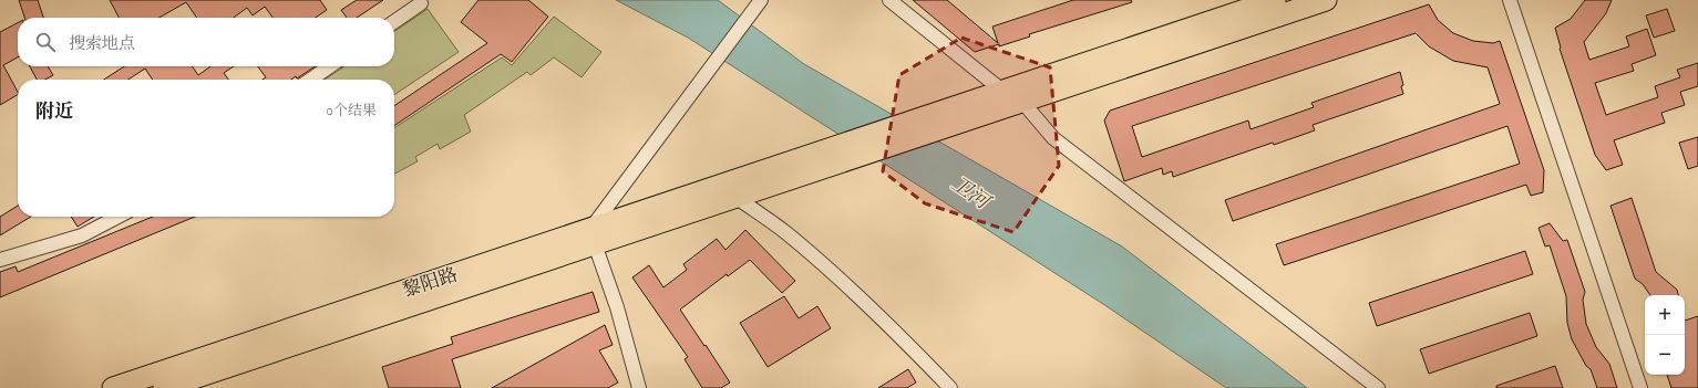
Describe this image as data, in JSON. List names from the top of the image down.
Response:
{
  "streets": {
    "main road": ["黎阳路"]
  },
  "water": ["卫河"],
  "page": {
    "search": "搜索地点",
    "heading": ["附近", "0个结果"],
    "map_buttons": ["+", "−"]
  }
}
